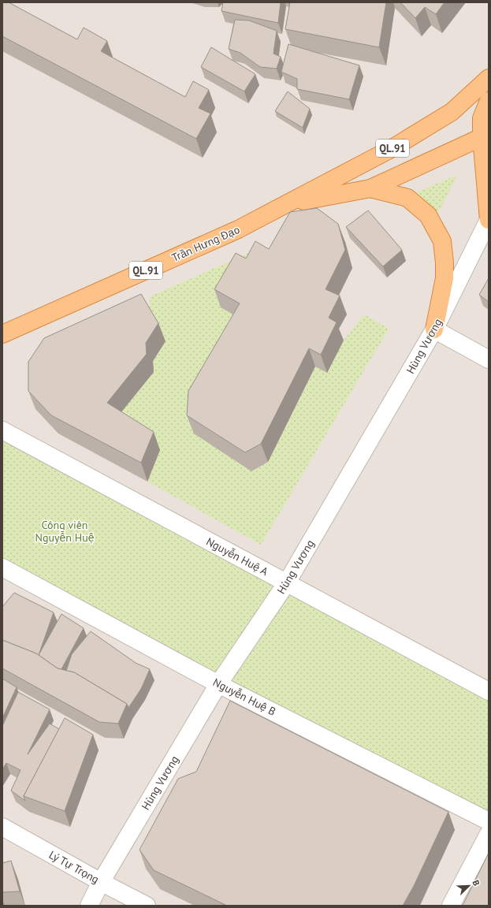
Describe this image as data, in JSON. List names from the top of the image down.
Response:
{
  "streets": {
    "highway": ["QL.91", "Trần Hưng Đạo"],
    "street": [
      "Hùng Vương",
      "Nguyễn Huệ A",
      "Nguyễn Huệ B",
      "Lý Tự Trọng"
    ]
  },
  "crossings": [
    ["QL.91", "Trần Hưng Đạo"],
    ["Hùng Vương", "Nguyễn Huệ A"],
    ["Hùng Vương", "Nguyễn Huệ B"],
    ["Hùng Vương", "Lý Tự Trọng"]
  ],
  "parks": ["Công viên Nguyễn Huệ"],
  "north": "top right"
}
